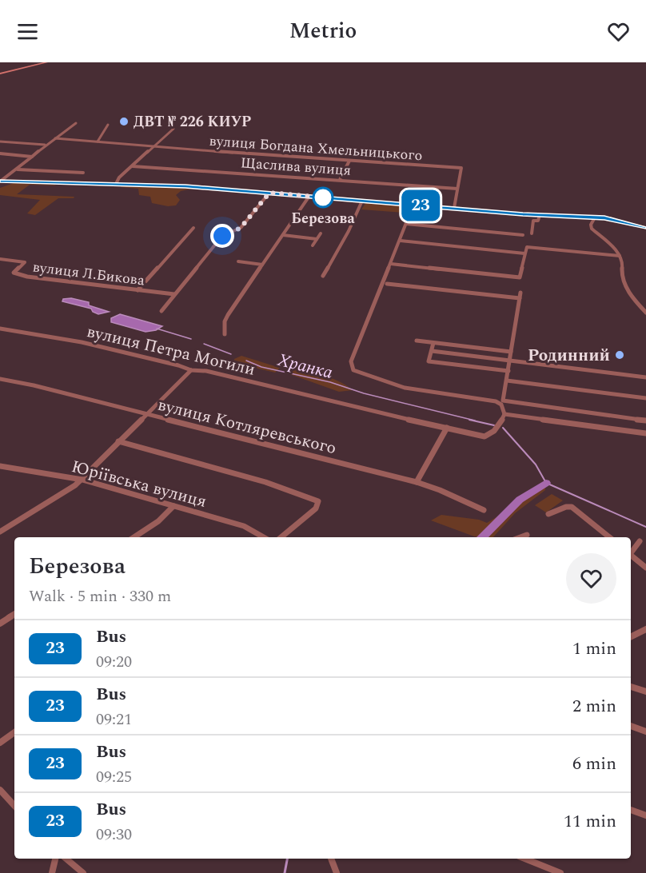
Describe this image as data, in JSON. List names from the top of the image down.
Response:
{
  "streets": {
    "street": [
      "вулиця Богдана Хмельницького",
      "Щаслива вулиця",
      "вулиця Л.Бикова",
      "вулиця Петра Могили",
      "вулиця Котляревського",
      "Юріївська вулиця"
    ]
  },
  "crossings": [
    ["вулиця Богдана Хмельницького", "Щаслива вулиця"]
  ],
  "water": ["Хранка"],
  "places": ["ДВТ № 226 КИУР", "Березова", "Родинний"],
  "lines": ["bus line 23"],
  "page": {
    "header": "Metrio",
    "on_map": "23",
    "heading": ["Березова", "Walk · 5 min · 330 m"],
    "list": [
      {
        "mark": "23",
        "name": "Bus",
        "note": "09:20",
        "value": "1 min"
      },
      {
        "mark": "23",
        "name": "Bus",
        "note": "09:21",
        "value": "2 min"
      },
      {
        "mark": "23",
        "name": "Bus",
        "note": "09:25",
        "value": "6 min"
      },
      {
        "mark": "23",
        "name": "Bus",
        "note": "09:30",
        "value": "11 min"
      }
    ]
  }
}
